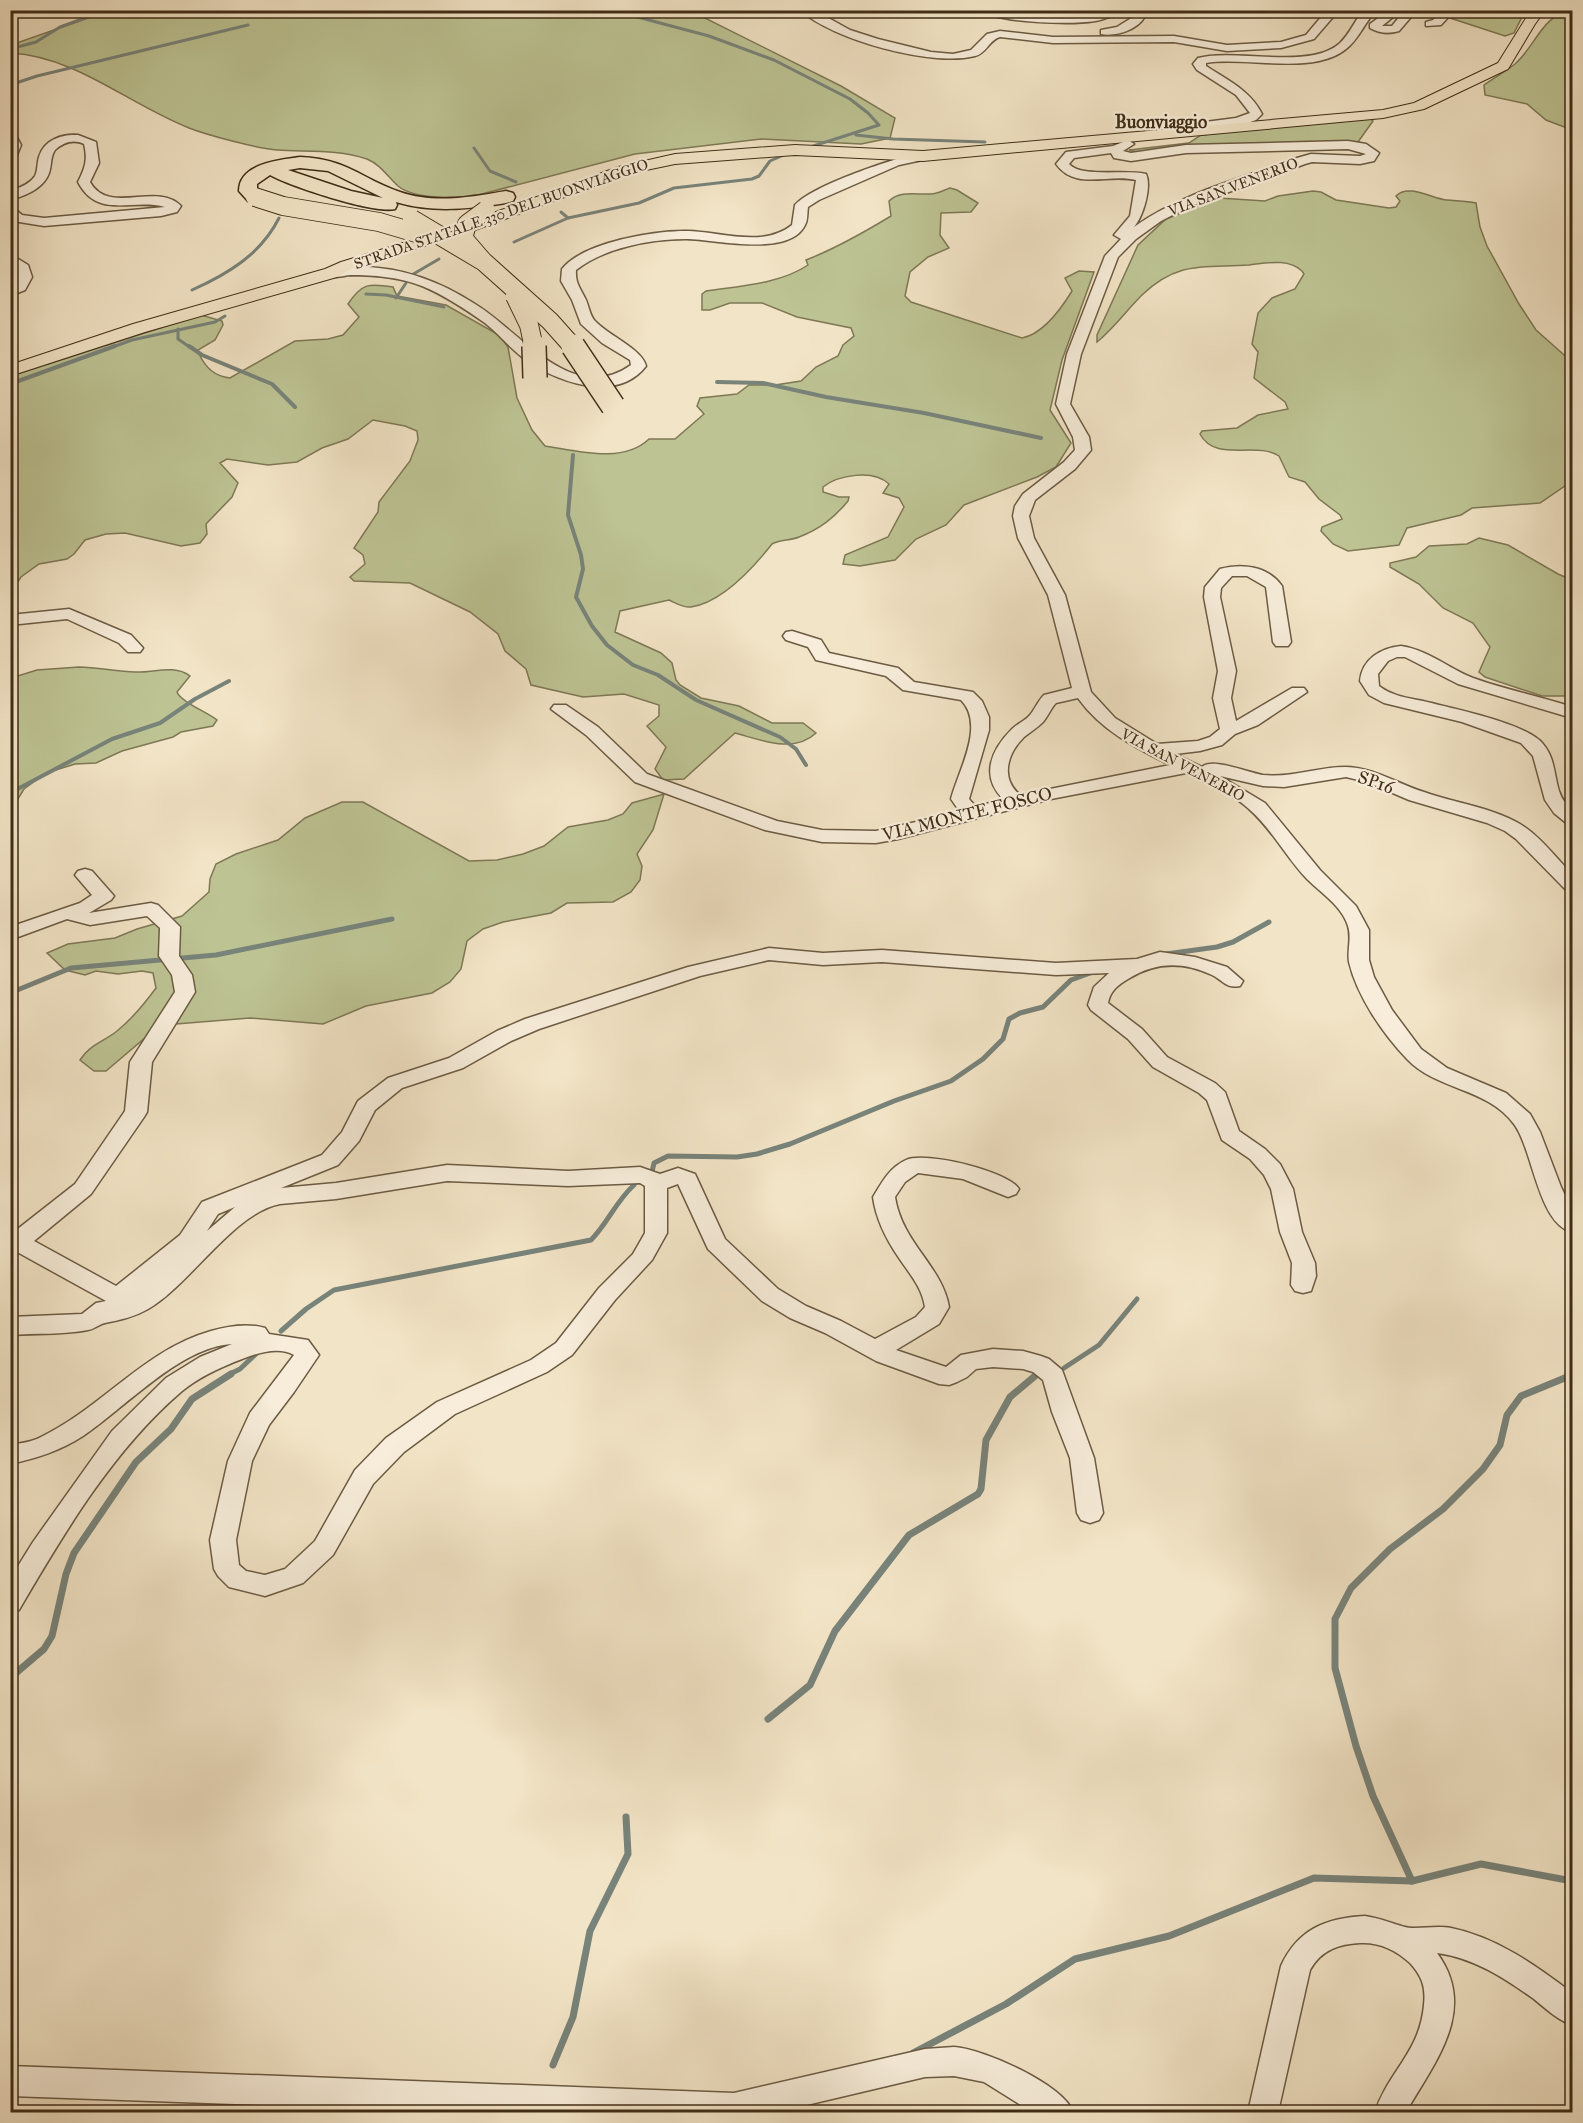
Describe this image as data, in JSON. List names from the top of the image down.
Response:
{
  "streets": {
    "main road": ["STRADA STATALE 330 DEL BUONVIAGGIO"],
    "street": ["VIA SAN VENERIO", "SP16", "VIA MONTE FOSCO"]
  },
  "crossings": [
    ["VIA SAN VENERIO", "SP16"],
    ["VIA SAN VENERIO", "VIA MONTE FOSCO"]
  ],
  "districts": ["Buonviaggio"]
}
